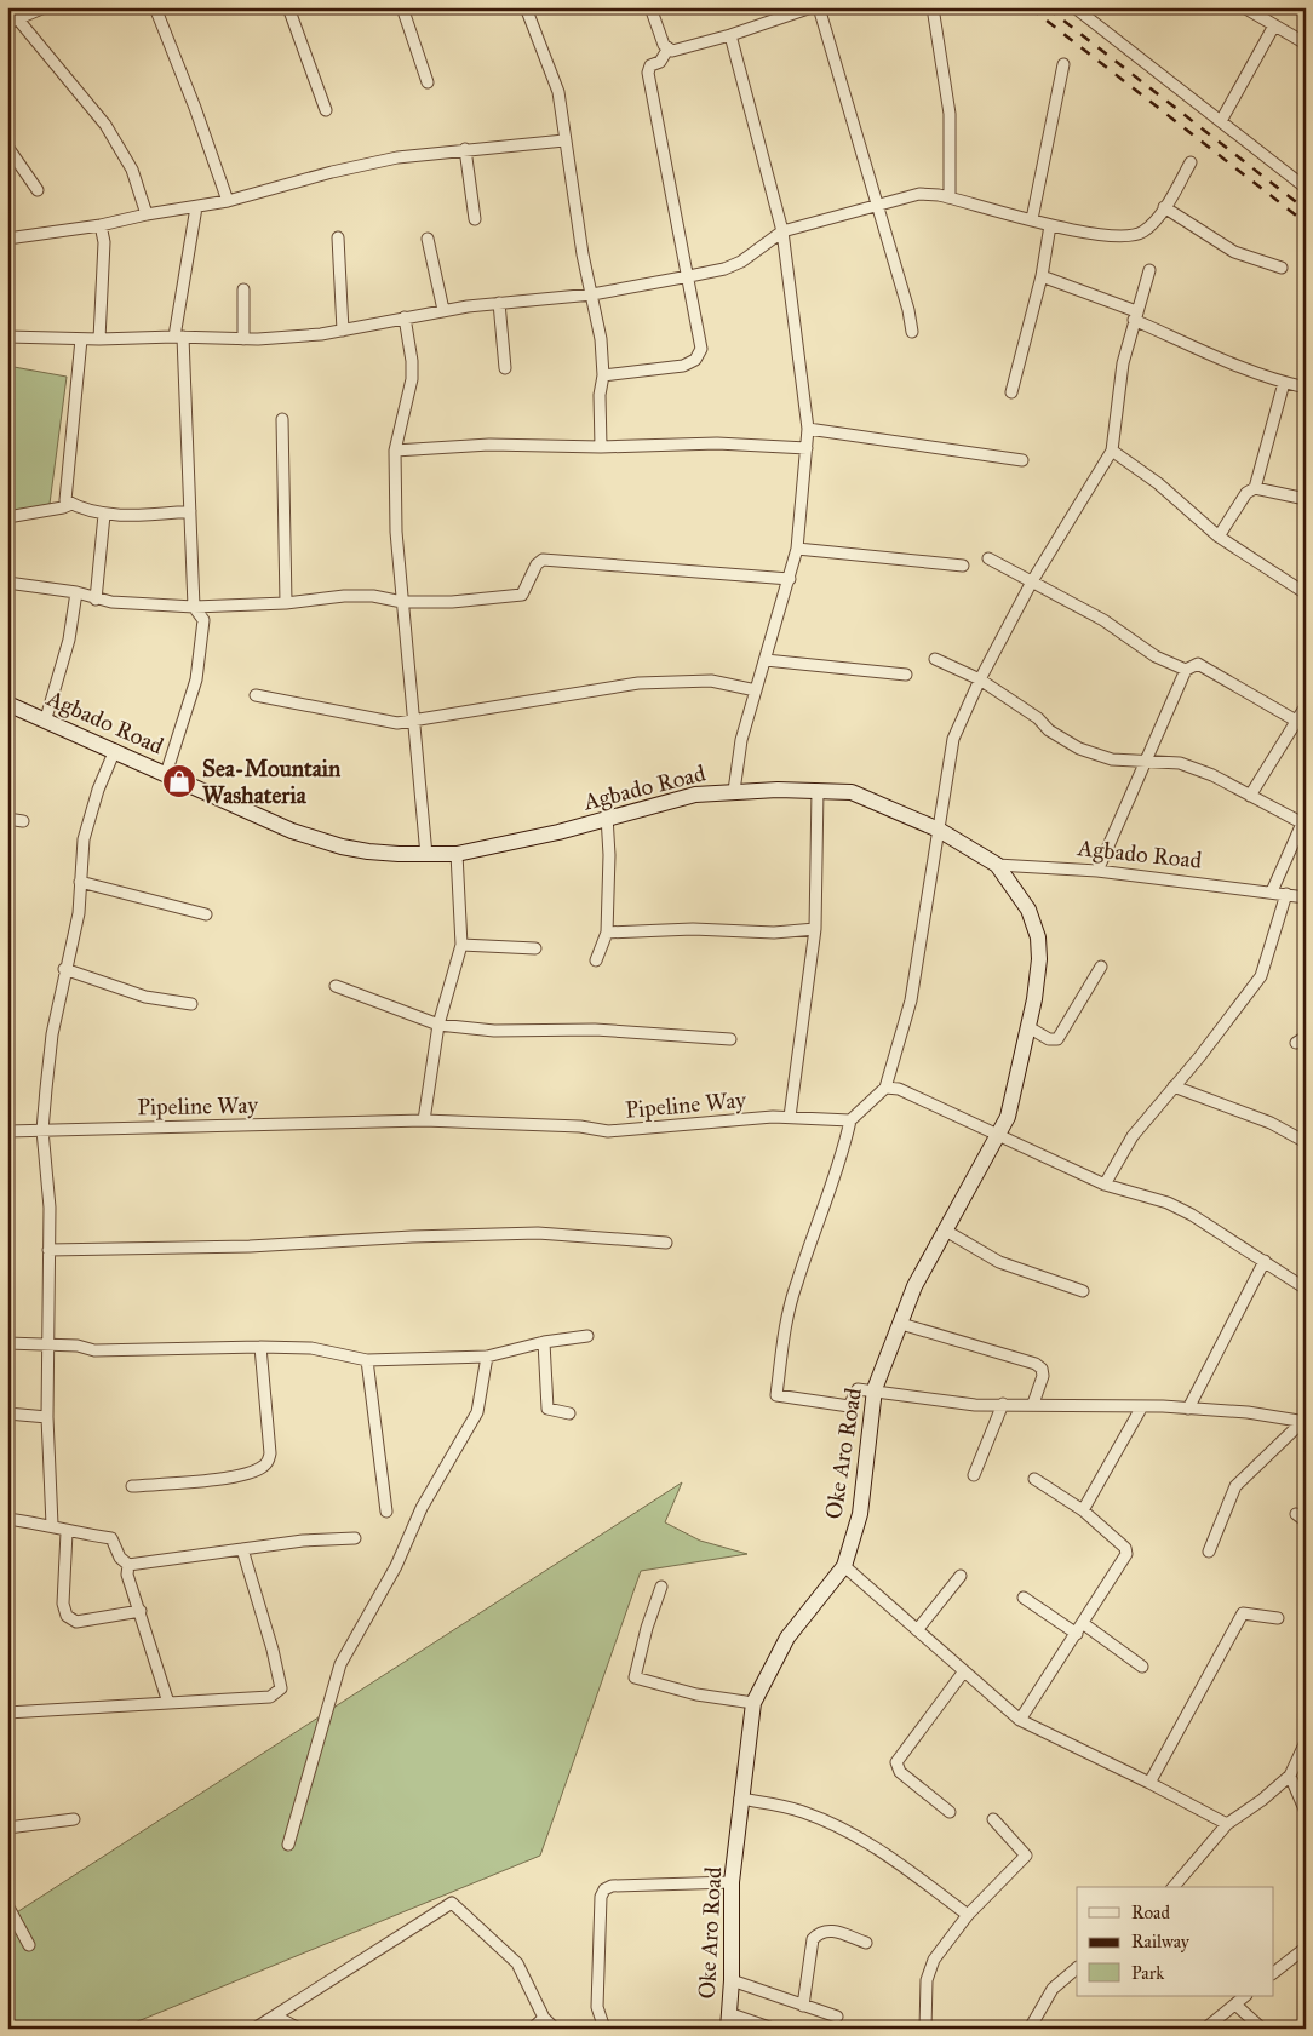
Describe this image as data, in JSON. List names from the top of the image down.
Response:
{
  "streets": {
    "main road": ["Agbado Road", "Oke Aro Road"],
    "street": ["Pipeline Way"]
  },
  "crossings": [
    ["Agbado Road", "Oke Aro Road"]
  ],
  "places": {
    "shop": ["Sea-Mountain Washateria"]
  },
  "legend": ["Road", "Railway", "Park"]
}
